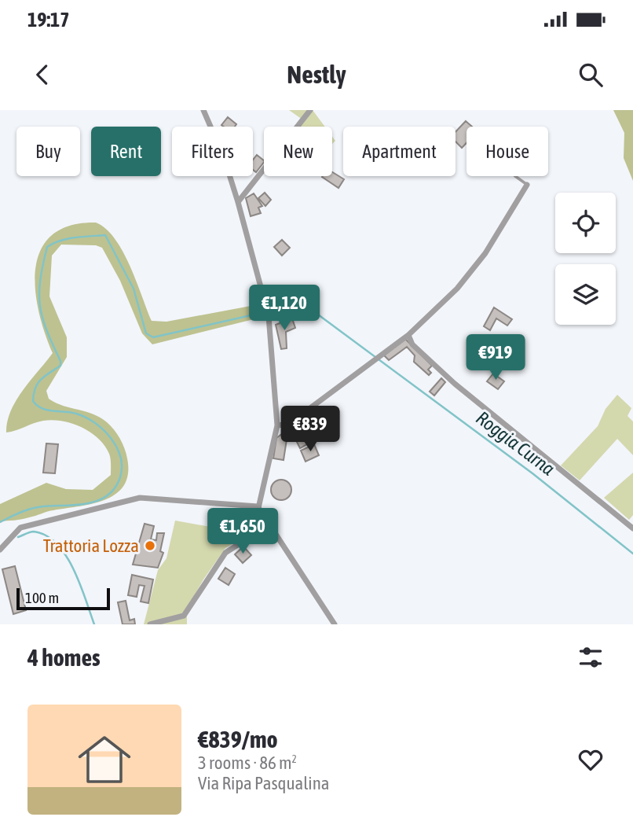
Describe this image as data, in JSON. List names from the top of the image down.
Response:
{
  "water": ["Roggia Curna"],
  "places": ["Trattoria Lozza"],
  "scale_bar": "100 m",
  "page": {
    "status": "19:17",
    "header": "Nestly",
    "chip": [
      "Buy",
      "Rent",
      "Filters",
      "New",
      "Apartment",
      "House"
    ],
    "price": [
      "€1,120",
      "€919",
      "€839",
      "€1,650"
    ],
    "scale": "100 m",
    "heading": "4 homes",
    "list": [
      {
        "name": "€839/mo",
        "note": "3 rooms · 86 m² · Via Ripa Pasqualina"
      }
    ]
  }
}
